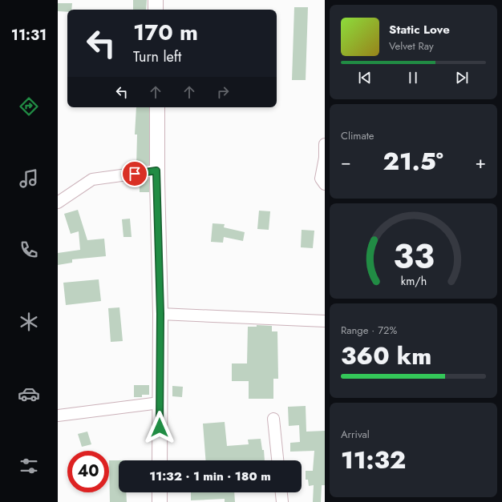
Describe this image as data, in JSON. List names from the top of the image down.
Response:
{
  "page": {
    "tabs": "11:31",
    "turn": ["170 m", "Turn left"],
    "song": ["Static Love", "Velvet Ray"],
    "tile": [
      "Climate",
      ["Range · 72%", "360 km"],
      ["Arrival", "11:32"]
    ],
    "heat": ["−", "21.5°", "+"],
    "limit": "40",
    "trip": "11:32 · 1 min · 180 m",
    "gauge": ["33", "km/h"]
  }
}
